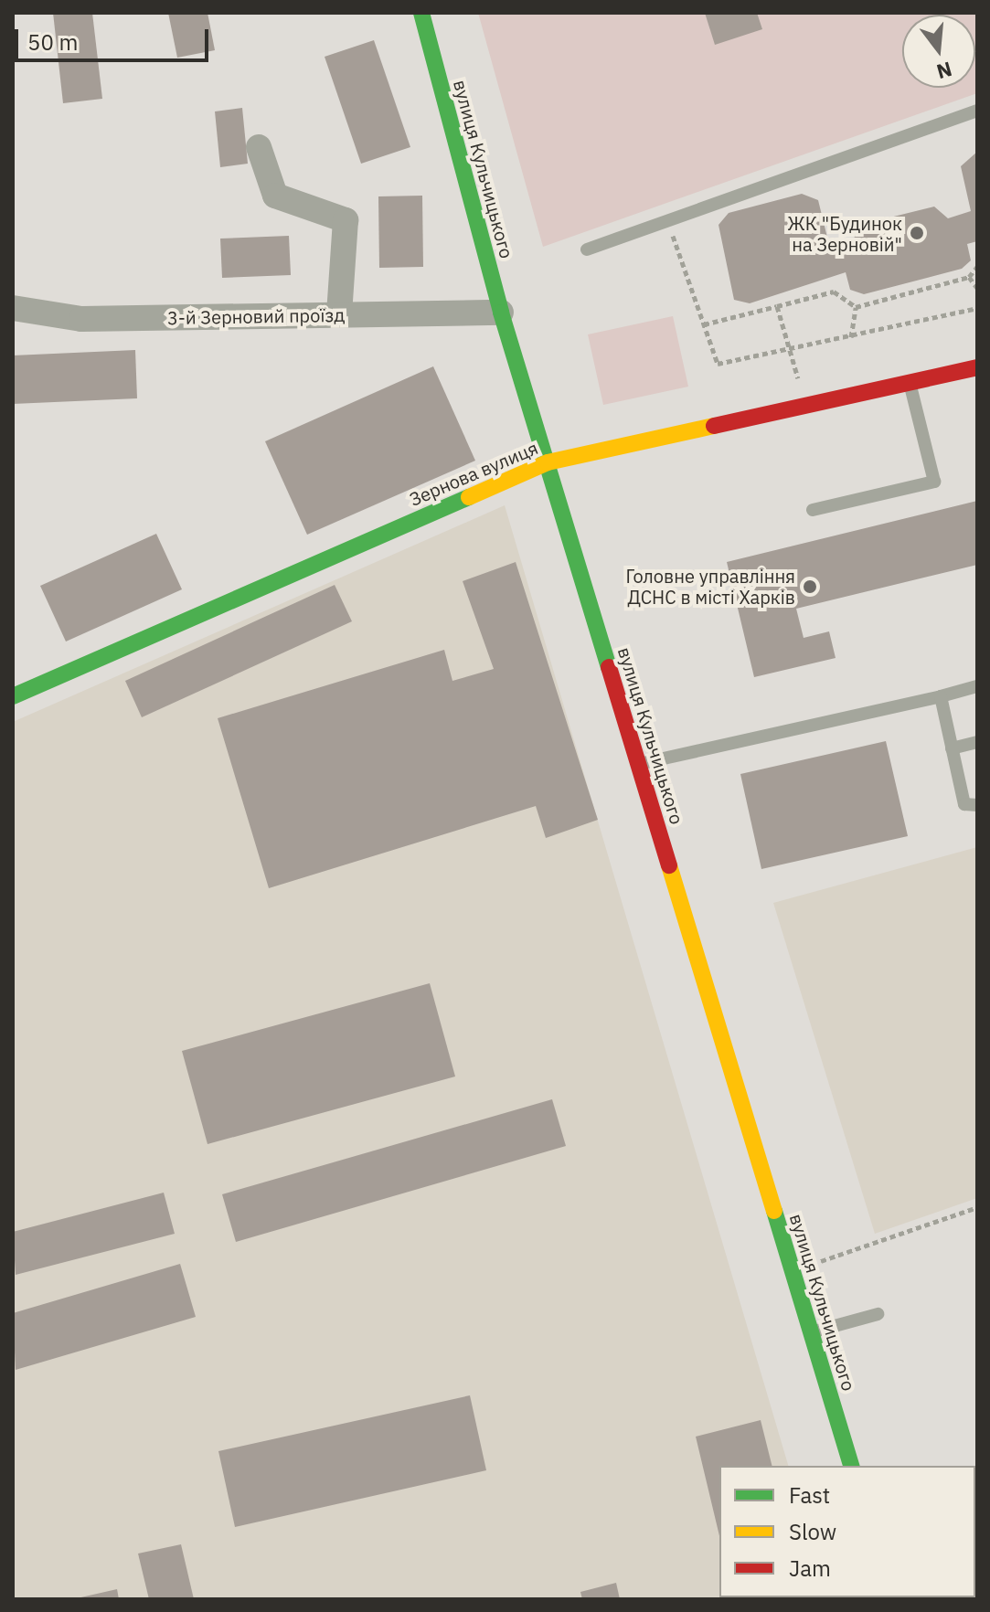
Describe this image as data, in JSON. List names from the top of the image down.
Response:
{
  "streets": {
    "street": ["вулиця Кульчицького", "3-й Зерновий проїзд", "Зернова вулиця"]
  },
  "crossings": [
    ["вулиця Кульчицького", "3-й Зерновий проїзд"],
    ["вулиця Кульчицького", "Зернова вулиця"]
  ],
  "places": ["ЖК \"Будинок на Зерновій\"", "Головне управління ДСНС в місті Харків"],
  "legend": ["Fast", "Slow", "Jam"],
  "scale_bar": "50 m",
  "north": "bottom"
}
